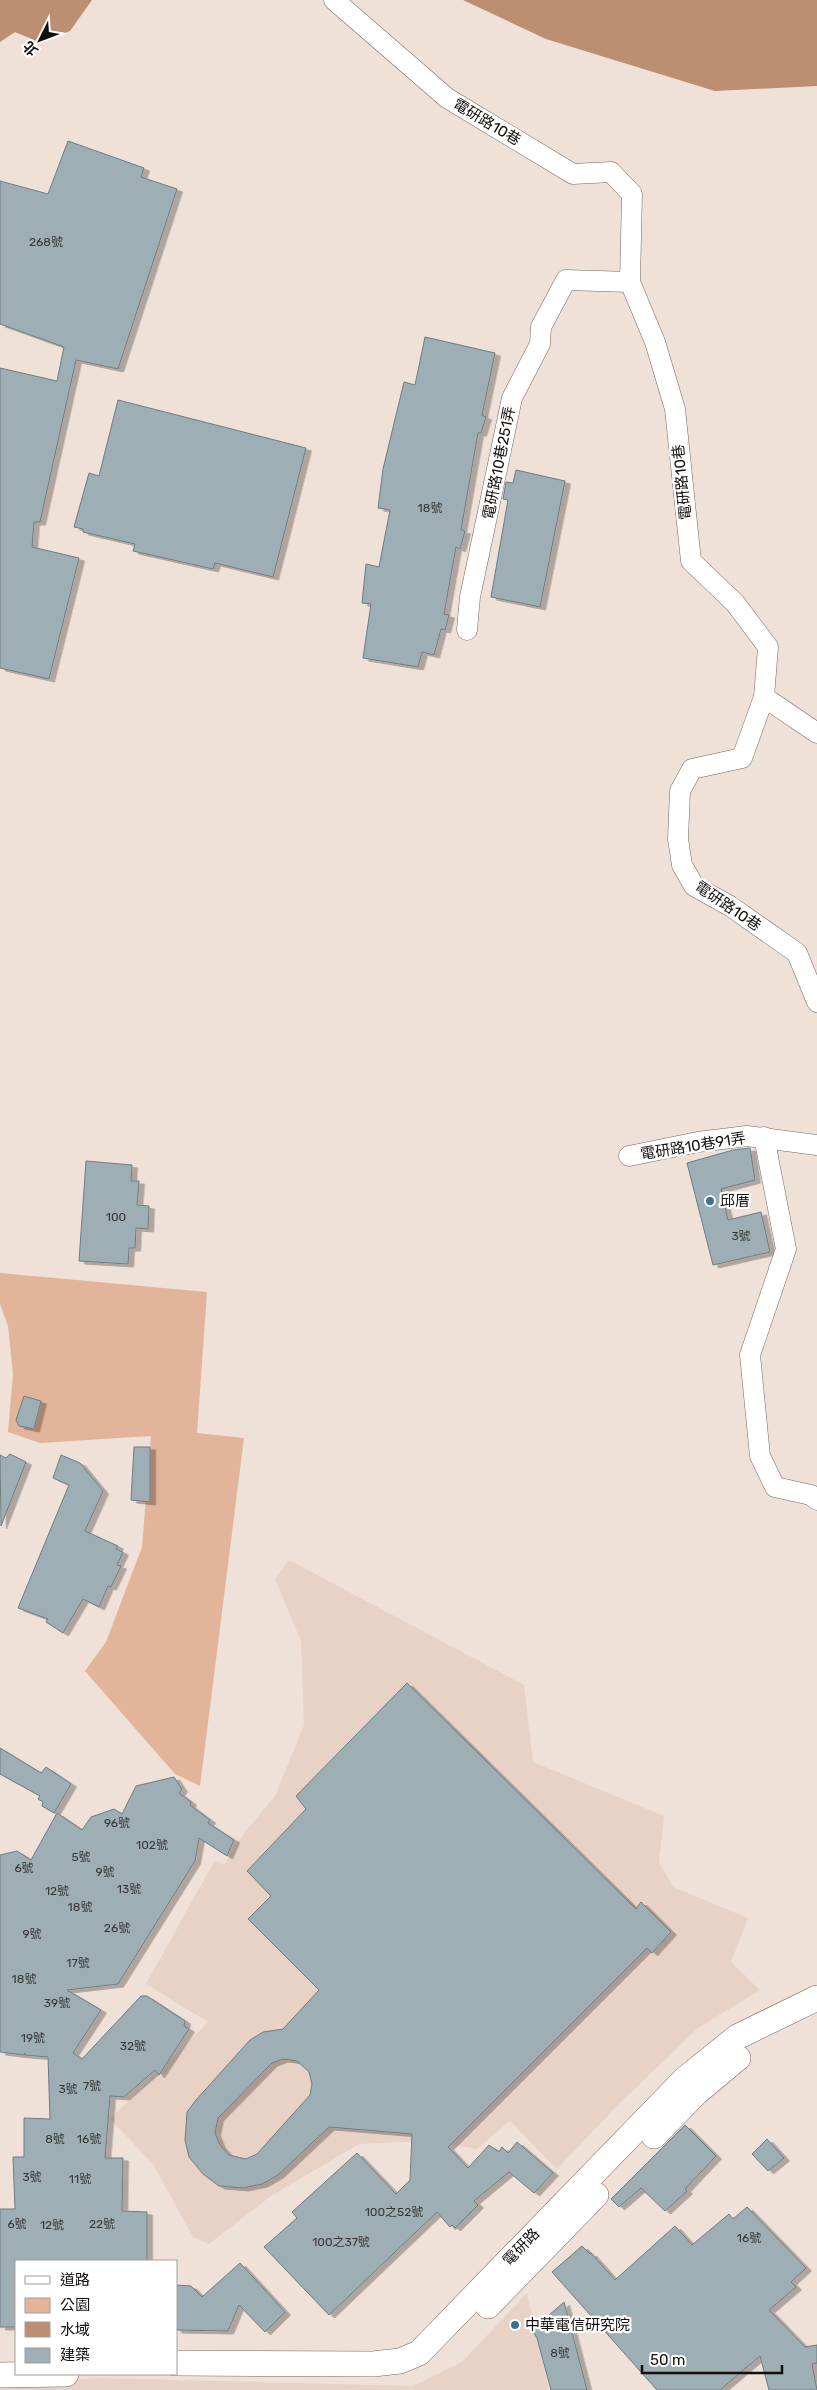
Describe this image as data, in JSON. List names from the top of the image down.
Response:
{
  "streets": {
    "street": [
      "電研路10巷",
      "電研路10巷251弄",
      "電研路10巷91弄",
      "電研路"
    ]
  },
  "crossings": [
    ["電研路10巷", "電研路10巷251弄"]
  ],
  "places": ["邱厝", "中華電信研究院"],
  "house_numbers": [
    "268號",
    "18號",
    "100",
    "3號",
    "96號",
    "102號",
    "5號",
    "6號",
    "9號",
    "13號",
    "12號",
    "18號",
    "26號",
    "9號",
    "17號",
    "18號",
    "39號",
    "19號",
    "32號",
    "7號",
    "3號",
    "8號",
    "16號",
    "3號",
    "11號",
    "100之52號",
    "6號",
    "22號",
    "12號",
    "16號",
    "100之37號",
    "8號"
  ],
  "legend": [
    "道路",
    "公園",
    "水域",
    "建築"
  ],
  "scale_bar": "50 m",
  "north": "bottom left"
}
